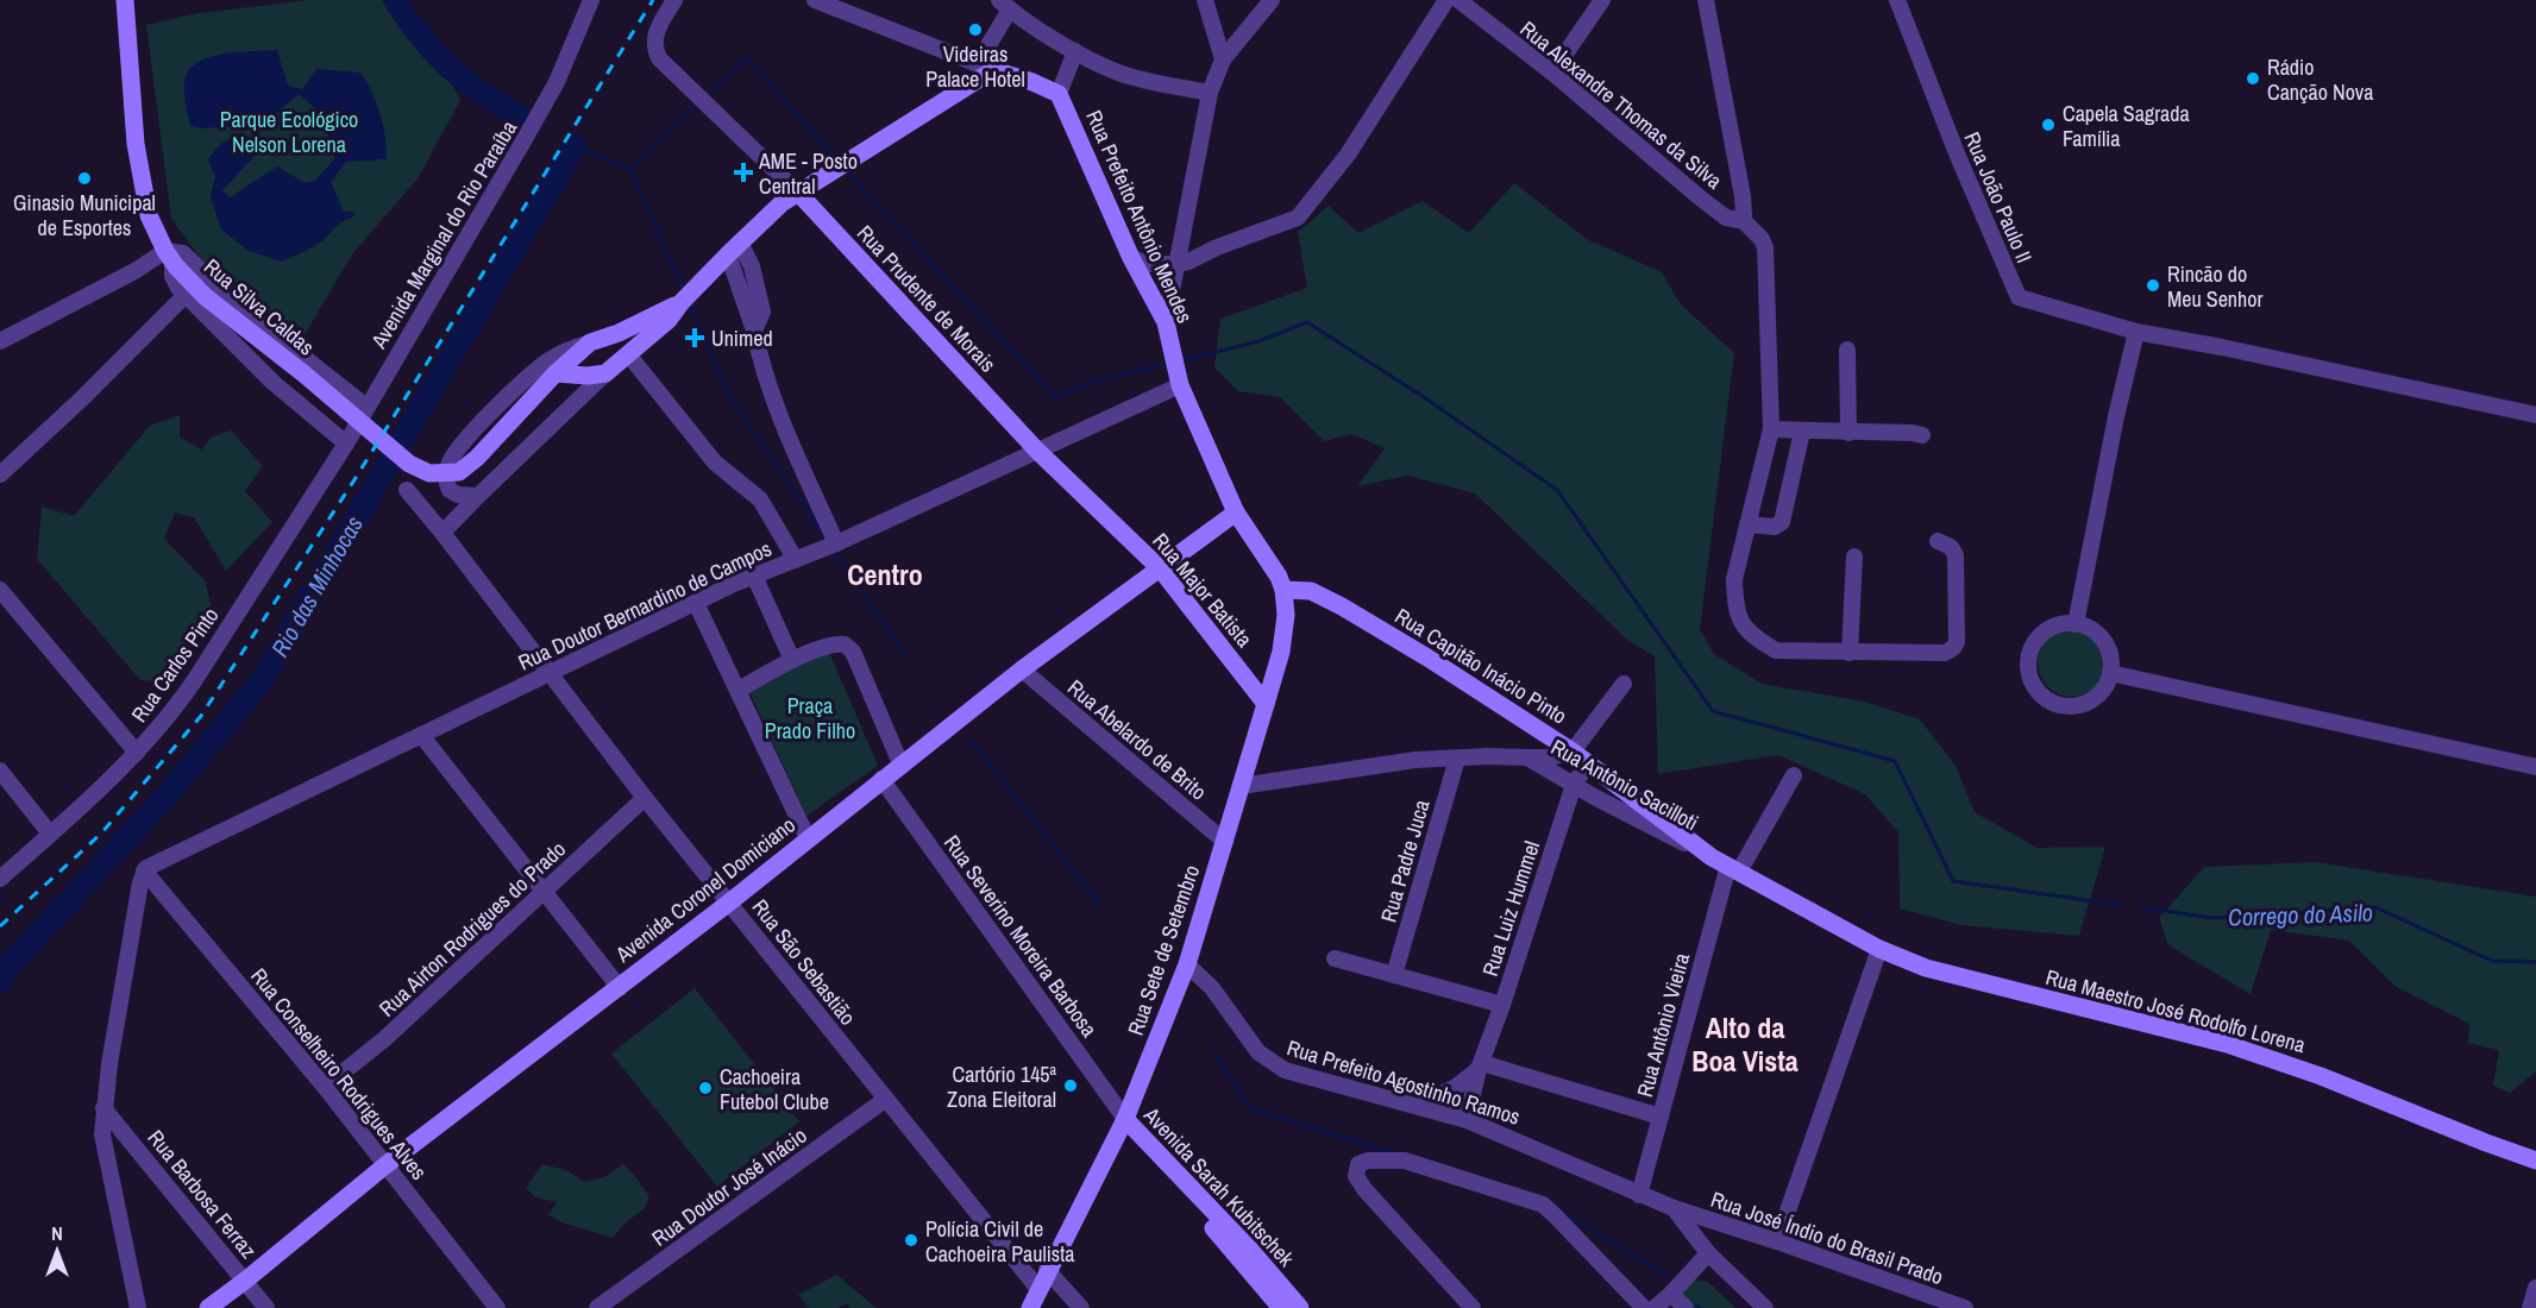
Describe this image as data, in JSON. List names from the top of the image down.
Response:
{
  "streets": {
    "main road": [
      "Rua Prefeito Antônio Mendes",
      "Rua Prudente de Morais",
      "Rua Silva Caldas",
      "Rua Major Batista",
      "Rua Capitão Inácio Pinto",
      "Rua Antônio Sacilloti",
      "Avenida Coronel Domiciano",
      "Rua Sete de Setembro",
      "Rua Maestro José Rodolfo Lorena",
      "Avenida Sarah Kubitschek"
    ],
    "street": [
      "Rua Alexandre Thomas da Silva",
      "Rua João Paulo II",
      "Avenida Marginal do Rio Paraíba",
      "Rua Doutor Bernardino de Campos",
      "Rua Carlos Pinto",
      "Rua Abelardo de Brito",
      "Rua Padre Juca",
      "Rua Luiz Hummel",
      "Rua Airton Rodrigues do Prado",
      "Rua Severino Moreira Barbosa",
      "Rua São Sebastião",
      "Rua Antônio Vieira",
      "Rua Conselheiro Rodrigues Alves",
      "Rua Prefeito Agostinho Ramos",
      "Rua Doutor José Inácio",
      "Rua Barbosa Ferraz",
      "Rua José Índio do Brasil Prado"
    ]
  },
  "crossings": [
    ["Rua Prefeito Antônio Mendes", "Rua Doutor Bernardino de Campos"],
    ["Rua Prefeito Antônio Mendes", "Rua Capitão Inácio Pinto"],
    ["Rua Prefeito Antônio Mendes", "Avenida Coronel Domiciano"],
    ["Rua Prefeito Antônio Mendes", "Rua Sete de Setembro"],
    ["Avenida Marginal do Rio Paraíba", "Rua Carlos Pinto"],
    ["Rua Prudente de Morais", "Rua Major Batista"],
    ["Rua Prudente de Morais", "Rua Doutor Bernardino de Campos"],
    ["Rua Major Batista", "Rua Doutor Bernardino de Campos"],
    ["Rua Major Batista", "Avenida Coronel Domiciano"],
    ["Rua Major Batista", "Rua Sete de Setembro"],
    ["Rua Doutor Bernardino de Campos", "Rua São Sebastião"],
    ["Rua Doutor Bernardino de Campos", "Rua Conselheiro Rodrigues Alves"],
    ["Rua Capitão Inácio Pinto", "Rua Antônio Sacilloti"],
    ["Rua Capitão Inácio Pinto", "Rua Luiz Hummel"],
    ["Rua Capitão Inácio Pinto", "Rua Sete de Setembro"],
    ["Rua Capitão Inácio Pinto", "Rua Antônio Vieira"],
    ["Rua Abelardo de Brito", "Avenida Coronel Domiciano"],
    ["Rua Abelardo de Brito", "Rua Sete de Setembro"],
    ["Rua Antônio Sacilloti", "Rua Padre Juca"],
    ["Rua Antônio Sacilloti", "Rua Luiz Hummel"],
    ["Rua Antônio Sacilloti", "Rua Sete de Setembro"],
    ["Rua Antônio Sacilloti", "Rua Maestro José Rodolfo Lorena"],
    ["Rua Antônio Sacilloti", "Rua Antônio Vieira"],
    ["Avenida Coronel Domiciano", "Rua Severino Moreira Barbosa"],
    ["Avenida Coronel Domiciano", "Rua São Sebastião"],
    ["Avenida Coronel Domiciano", "Rua Conselheiro Rodrigues Alves"],
    ["Avenida Coronel Domiciano", "Rua Barbosa Ferraz"],
    ["Rua Luiz Hummel", "Rua Prefeito Agostinho Ramos"],
    ["Rua Airton Rodrigues do Prado", "Rua São Sebastião"],
    ["Rua Airton Rodrigues do Prado", "Rua Conselheiro Rodrigues Alves"],
    ["Rua Severino Moreira Barbosa", "Rua Sete de Setembro"],
    ["Rua Severino Moreira Barbosa", "Avenida Sarah Kubitschek"],
    ["Rua Sete de Setembro", "Rua São Sebastião"],
    ["Rua Sete de Setembro", "Rua Prefeito Agostinho Ramos"],
    ["Rua Sete de Setembro", "Avenida Sarah Kubitschek"],
    ["Rua São Sebastião", "Rua Doutor José Inácio"],
    ["Rua Antônio Vieira", "Rua Prefeito Agostinho Ramos"],
    ["Rua Prefeito Agostinho Ramos", "Rua José Índio do Brasil Prado"]
  ],
  "districts": ["Centro", "Alto da Boa Vista"],
  "water": ["Rio das Minhocas", "Corrego do Asilo"],
  "parks": ["Parque Ecológico Nelson Lorena", "Praça Prado Filho"],
  "places": {
    "other": [
      "Videiras Palace Hotel",
      "Rádio Canção Nova",
      "Capela Sagrada Família",
      "Ginasio Municipal de Esportes",
      "Rincão do Meu Senhor",
      "Cartório 145ª Zona Eleitoral",
      "Cachoeira Futebol Clube",
      "Polícia Civil de Cachoeira Paulista"
    ],
    "health": ["AME - Posto Central", "Unimed"]
  },
  "north": "top"
}
